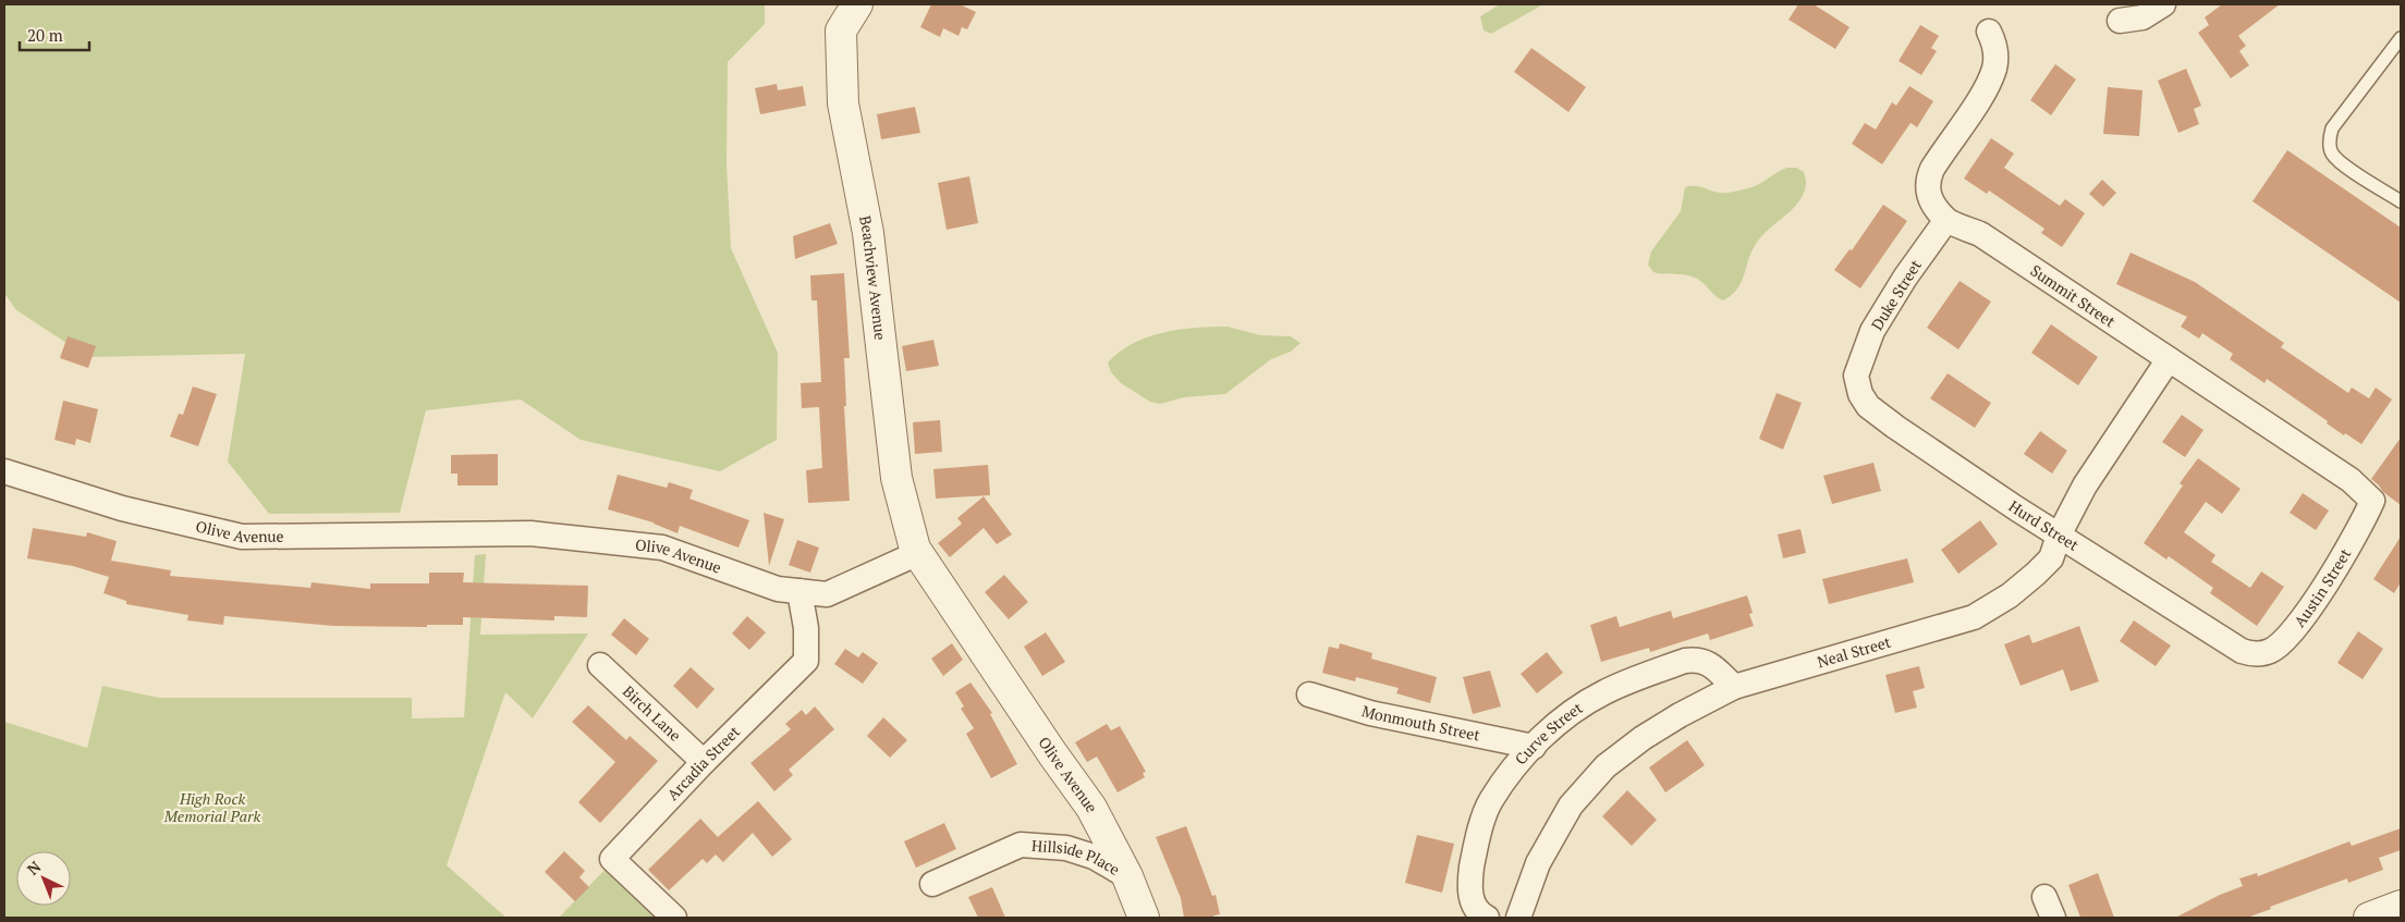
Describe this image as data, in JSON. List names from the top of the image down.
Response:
{
  "streets": {
    "street": [
      "Beachview Avenue",
      "Duke Street",
      "Summit Street",
      "Hurd Street",
      "Olive Avenue",
      "Austin Street",
      "Neal Street",
      "Birch Lane",
      "Monmouth Street",
      "Curve Street",
      "Arcadia Street",
      "Hillside Place"
    ]
  },
  "crossings": [
    ["Beachview Avenue", "Olive Avenue"],
    ["Duke Street", "Summit Street"],
    ["Duke Street", "Hurd Street"],
    ["Summit Street", "Austin Street"],
    ["Summit Street", "Neal Street"],
    ["Hurd Street", "Austin Street"],
    ["Hurd Street", "Neal Street"],
    ["Olive Avenue", "Arcadia Street"],
    ["Olive Avenue", "Hillside Place"],
    ["Neal Street", "Curve Street"],
    ["Birch Lane", "Arcadia Street"],
    ["Monmouth Street", "Curve Street"]
  ],
  "parks": ["High Rock Memorial Park"],
  "scale_bar": "20 m",
  "north": "top left"
}
